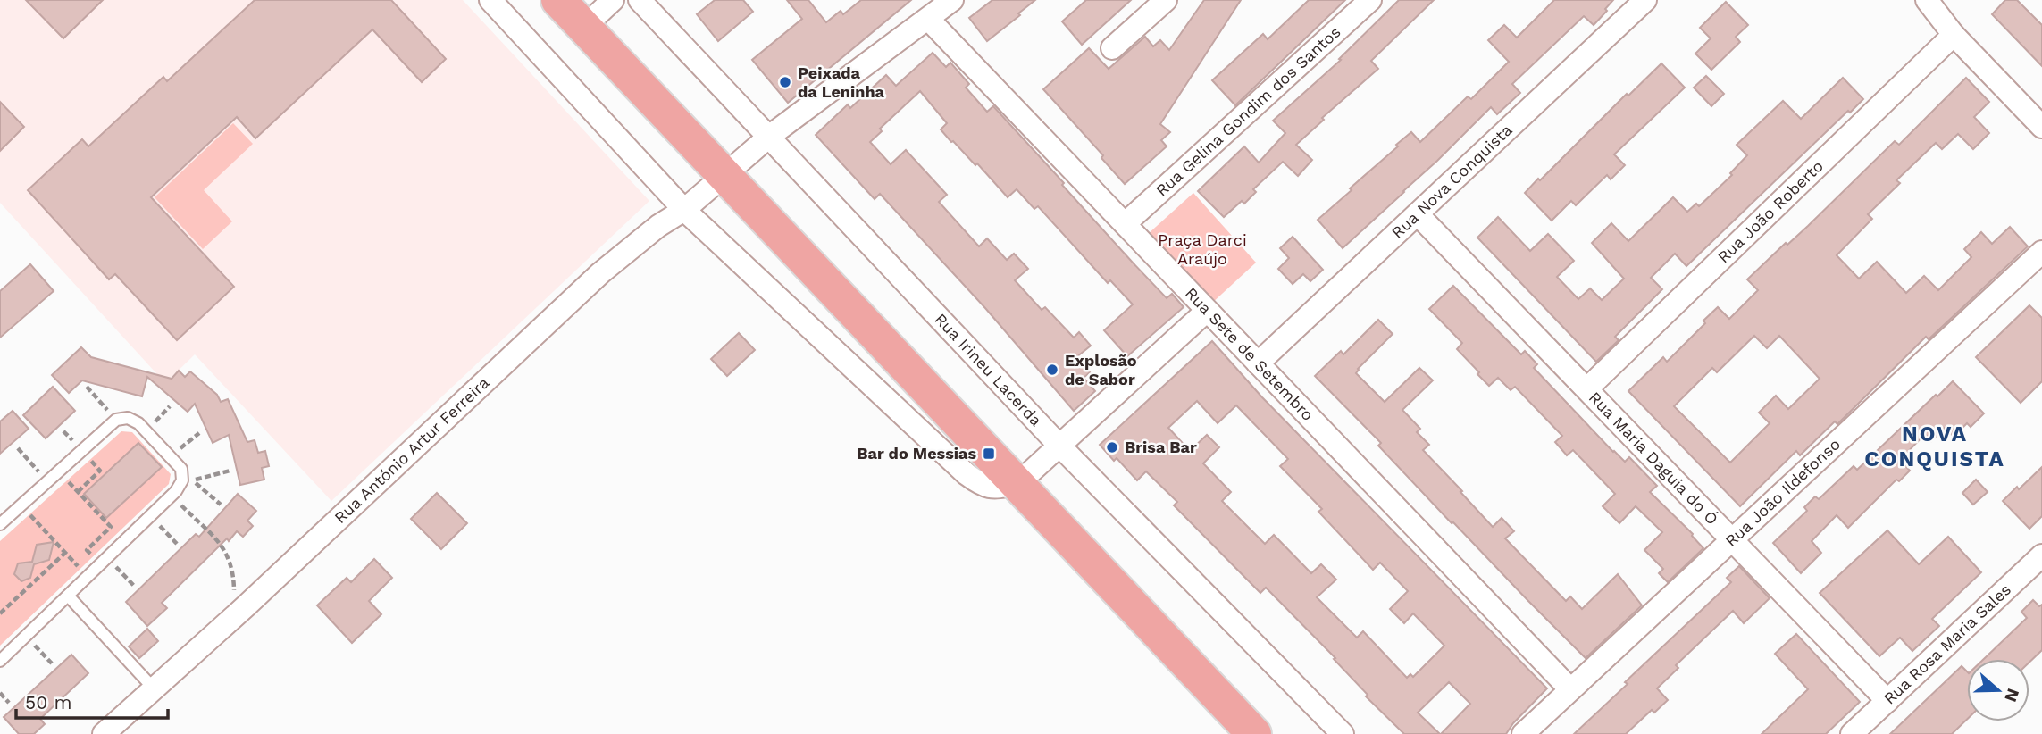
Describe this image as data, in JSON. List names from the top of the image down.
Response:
{
  "streets": {
    "street": [
      "Rua Gelina Gondim dos Santos",
      "Rua Nova Conquista",
      "Rua João Roberto",
      "Rua Sete de Setembro",
      "Rua Irineu Lacerda",
      "Rua António Artur Ferreira",
      "Rua Maria Daguia do Ó",
      "Rua João Ildefonso",
      "Rua Rosa Maria Sales"
    ]
  },
  "crossings": [
    ["Rua Gelina Gondim dos Santos", "Rua Sete de Setembro"],
    ["Rua Nova Conquista", "Rua Sete de Setembro"],
    ["Rua Nova Conquista", "Rua Maria Daguia do Ó"],
    ["Rua João Roberto", "Rua Maria Daguia do Ó"],
    ["Rua Sete de Setembro", "Rua António Artur Ferreira"],
    ["Rua Sete de Setembro", "Rua João Ildefonso"],
    ["Rua Irineu Lacerda", "Rua António Artur Ferreira"],
    ["Rua Maria Daguia do Ó", "Rua João Ildefonso"],
    ["Rua Maria Daguia do Ó", "Rua Rosa Maria Sales"]
  ],
  "districts": ["NOVA CONQUISTA"],
  "parks": ["Praça Darci Araújo"],
  "places": {
    "other": ["Peixada da Leninha", "Explosão de Sabor", "Brisa Bar"],
    "transit": ["Bar do Messias"]
  },
  "scale_bar": "50 m",
  "north": "right"
}
